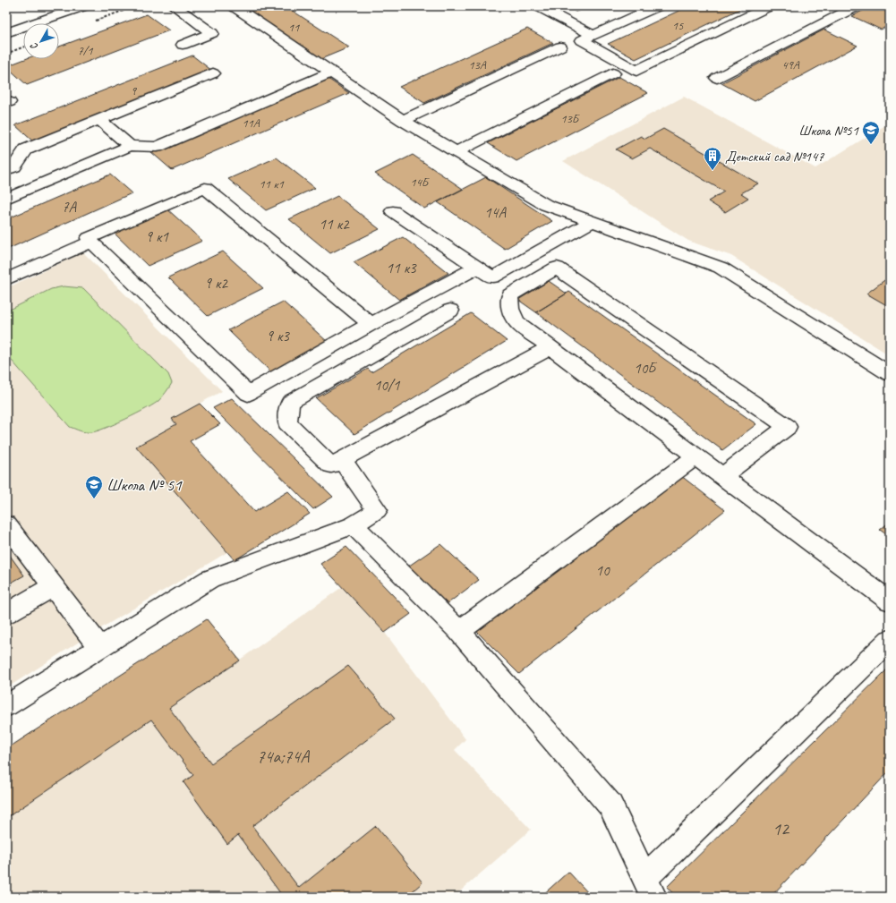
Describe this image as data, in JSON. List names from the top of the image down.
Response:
{
  "places": {
    "school or university": ["Школа №51", "Школа № 51"],
    "building": ["Детский сад №147"]
  },
  "house_numbers": [
    "15",
    "11",
    "7/1",
    "13А",
    "49А",
    "9",
    "13Б",
    "11А",
    "14Б",
    "11 к1",
    "7А",
    "14А",
    "11 к2",
    "9 к1",
    "11 к3",
    "9 к2",
    "9 к3",
    "10Б",
    "10/1",
    "10",
    "74а;74А",
    "12"
  ],
  "north": "bottom left"
}
